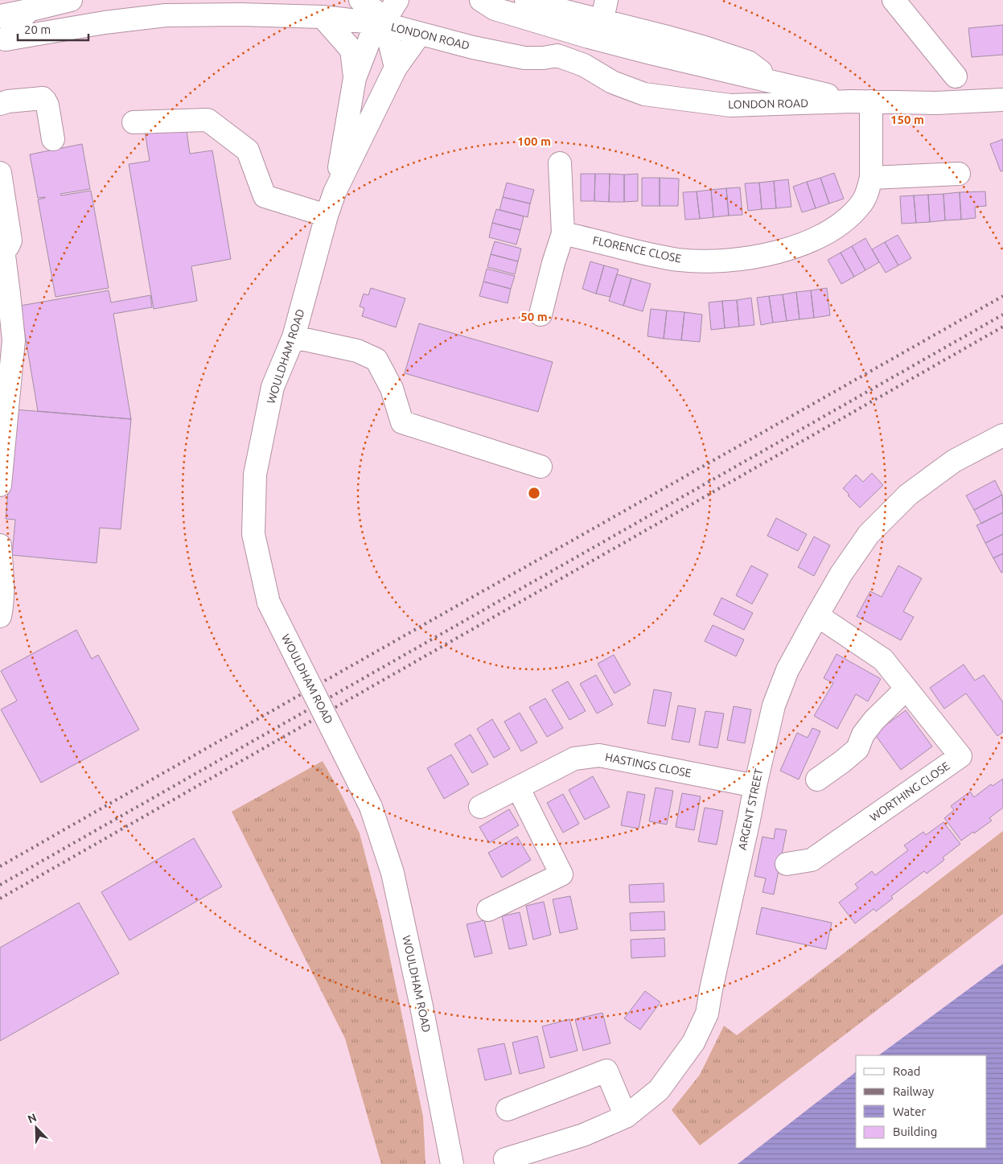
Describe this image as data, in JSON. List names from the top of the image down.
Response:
{
  "streets": {
    "street": [
      "LONDON ROAD",
      "FLORENCE CLOSE",
      "WOULDHAM ROAD",
      "HASTINGS CLOSE",
      "WORTHING CLOSE",
      "ARGENT STREET"
    ]
  },
  "crossings": [
    ["LONDON ROAD", "FLORENCE CLOSE"],
    ["LONDON ROAD", "WOULDHAM ROAD"],
    ["HASTINGS CLOSE", "ARGENT STREET"],
    ["WORTHING CLOSE", "ARGENT STREET"]
  ],
  "legend": [
    "Road",
    "Railway",
    "Water",
    "Building"
  ],
  "scale_bar": "20 m",
  "north": "top left",
  "rings": ["150 m", "100 m", "50 m"]
}
